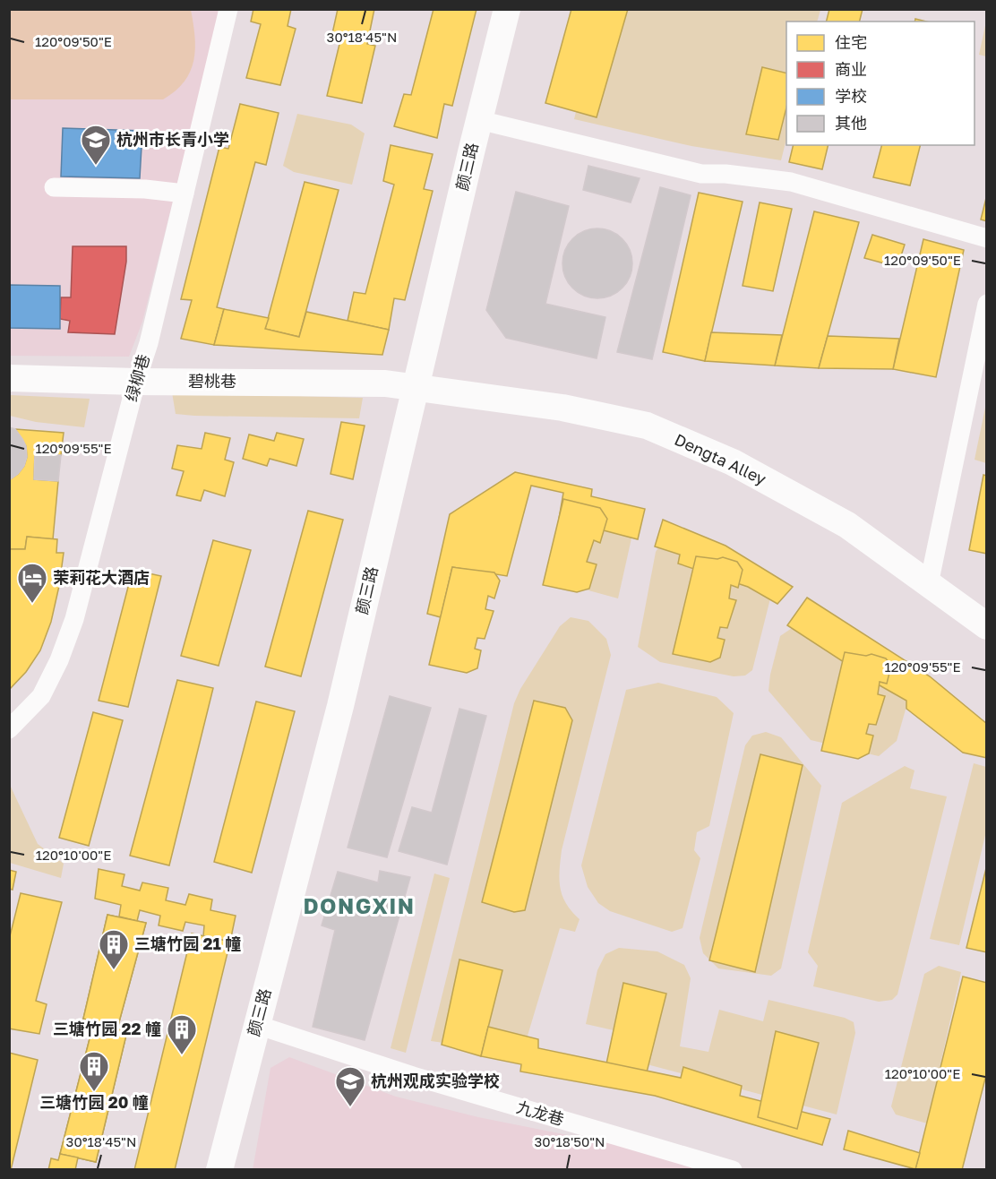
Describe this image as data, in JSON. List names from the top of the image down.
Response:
{
  "streets": {
    "street": [
      "颜三路",
      "绿柳巷",
      "碧桃巷",
      "Dengta Alley",
      "九龙巷"
    ]
  },
  "crossings": [
    ["颜三路", "碧桃巷"],
    ["颜三路", "Dengta Alley"],
    ["颜三路", "九龙巷"],
    ["绿柳巷", "碧桃巷"],
    ["碧桃巷", "Dengta Alley"]
  ],
  "districts": ["DONGXIN"],
  "places": {
    "school or university": ["杭州市长青小学", "杭州观成实验学校"],
    "hotel": ["茉莉花大酒店"],
    "building": ["三塘竹园 21 幢", "三塘竹园 22 幢", "三塘竹园 20 幢"]
  },
  "legend": [
    "住宅",
    "商业",
    "学校",
    "其他"
  ],
  "coordinates": [
    "30°18'45\"N",
    "120°09'50\"E",
    "120°09'55\"E",
    "120°10'00\"E",
    "30°18'50\"N"
  ]
}
